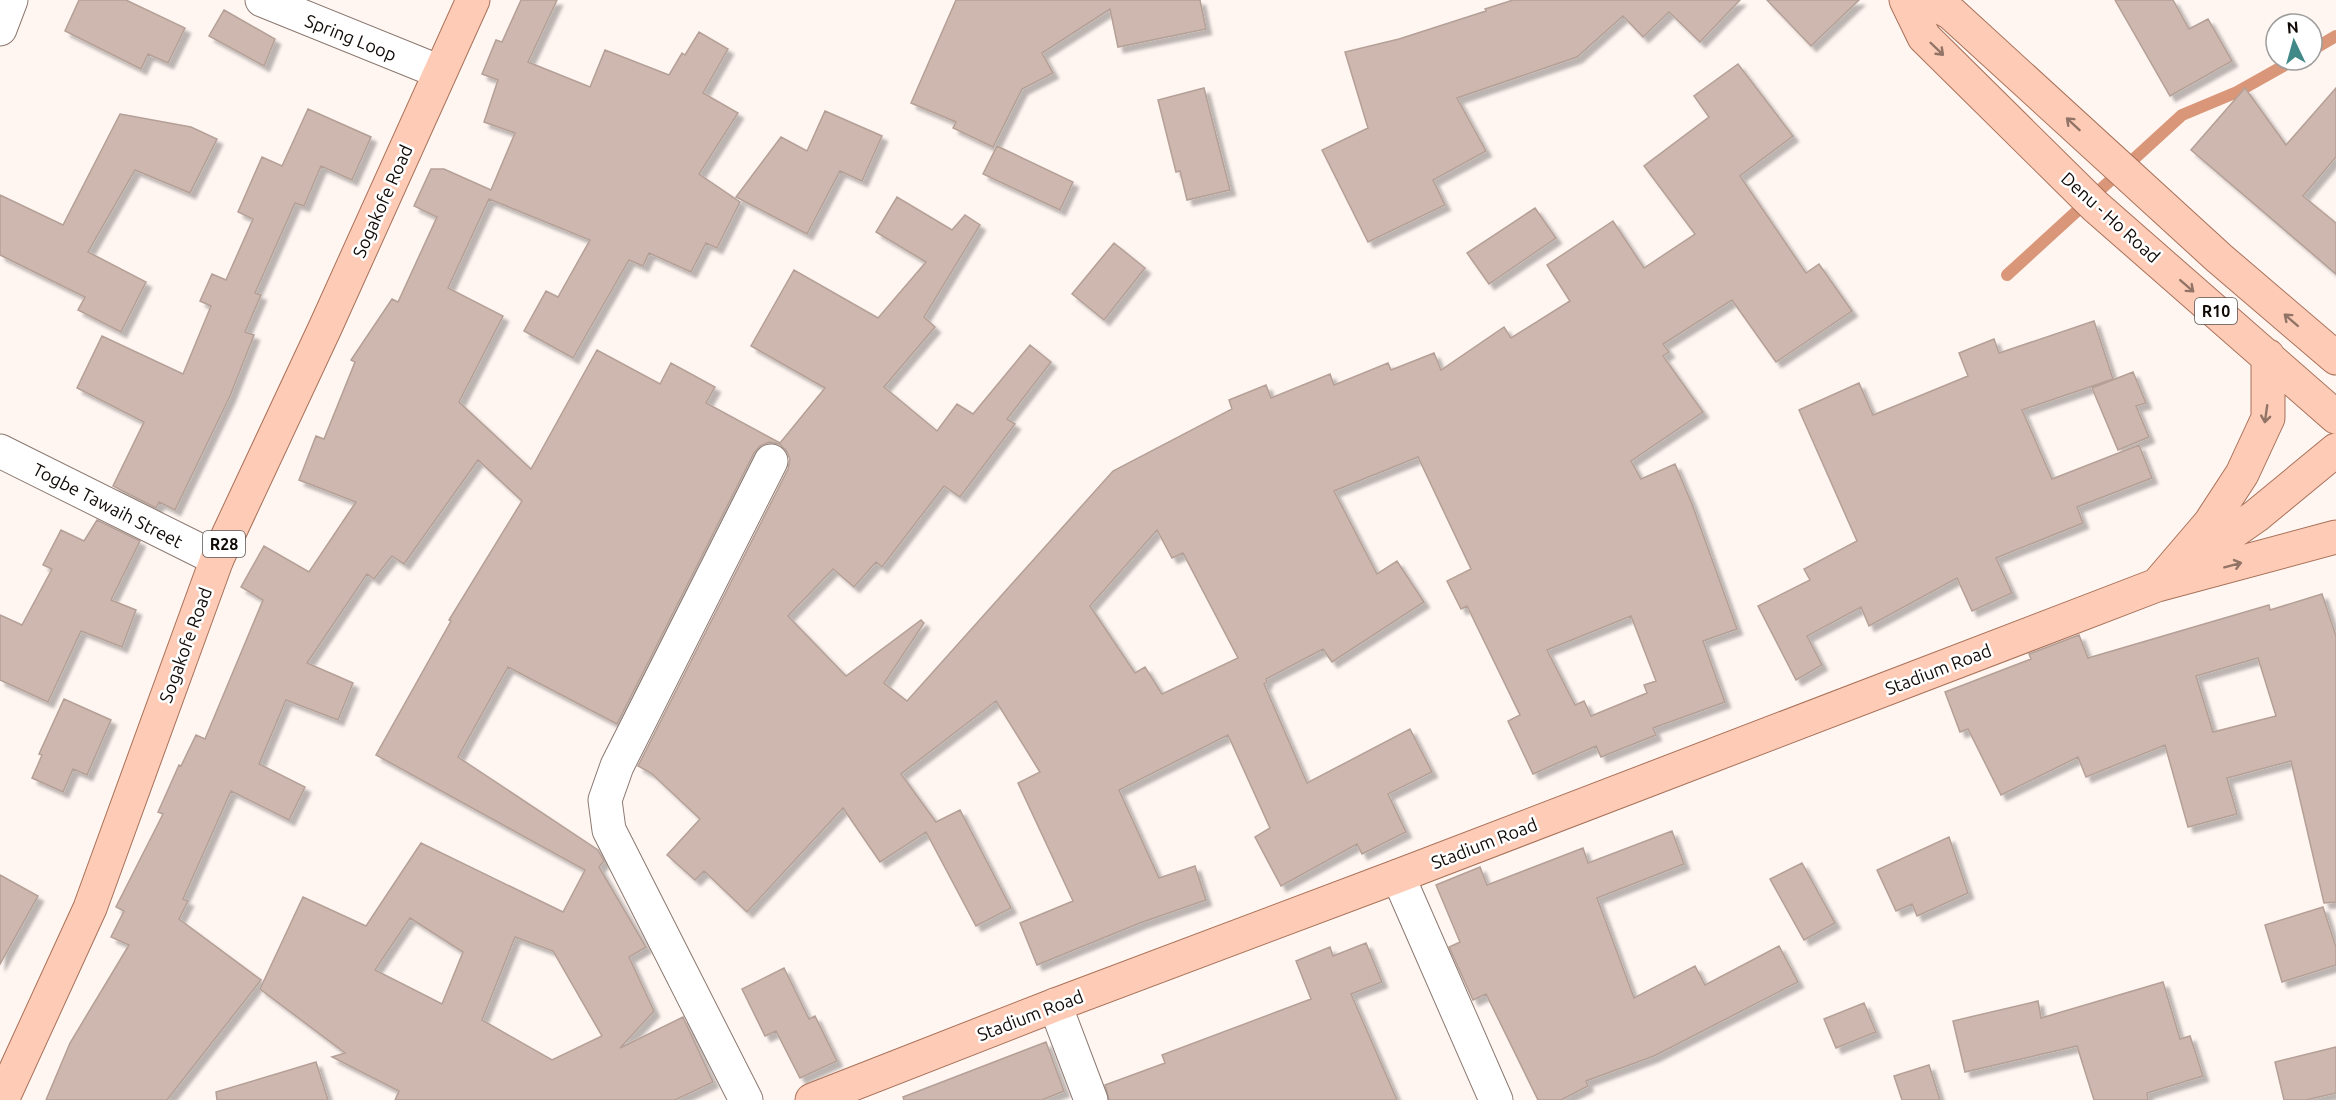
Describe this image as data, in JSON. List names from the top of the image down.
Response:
{
  "streets": {
    "main road": [
      "Sogakofe Road",
      "Denu - Ho Road",
      "R10",
      "R28",
      "Stadium Road"
    ],
    "street": ["Spring Loop", "Togbe Tawaih Street"]
  },
  "crossings": [
    ["Spring Loop", "Sogakofe Road"],
    ["Sogakofe Road", "Togbe Tawaih Street"],
    ["Denu - Ho Road", "Stadium Road"]
  ],
  "north": "top"
}
